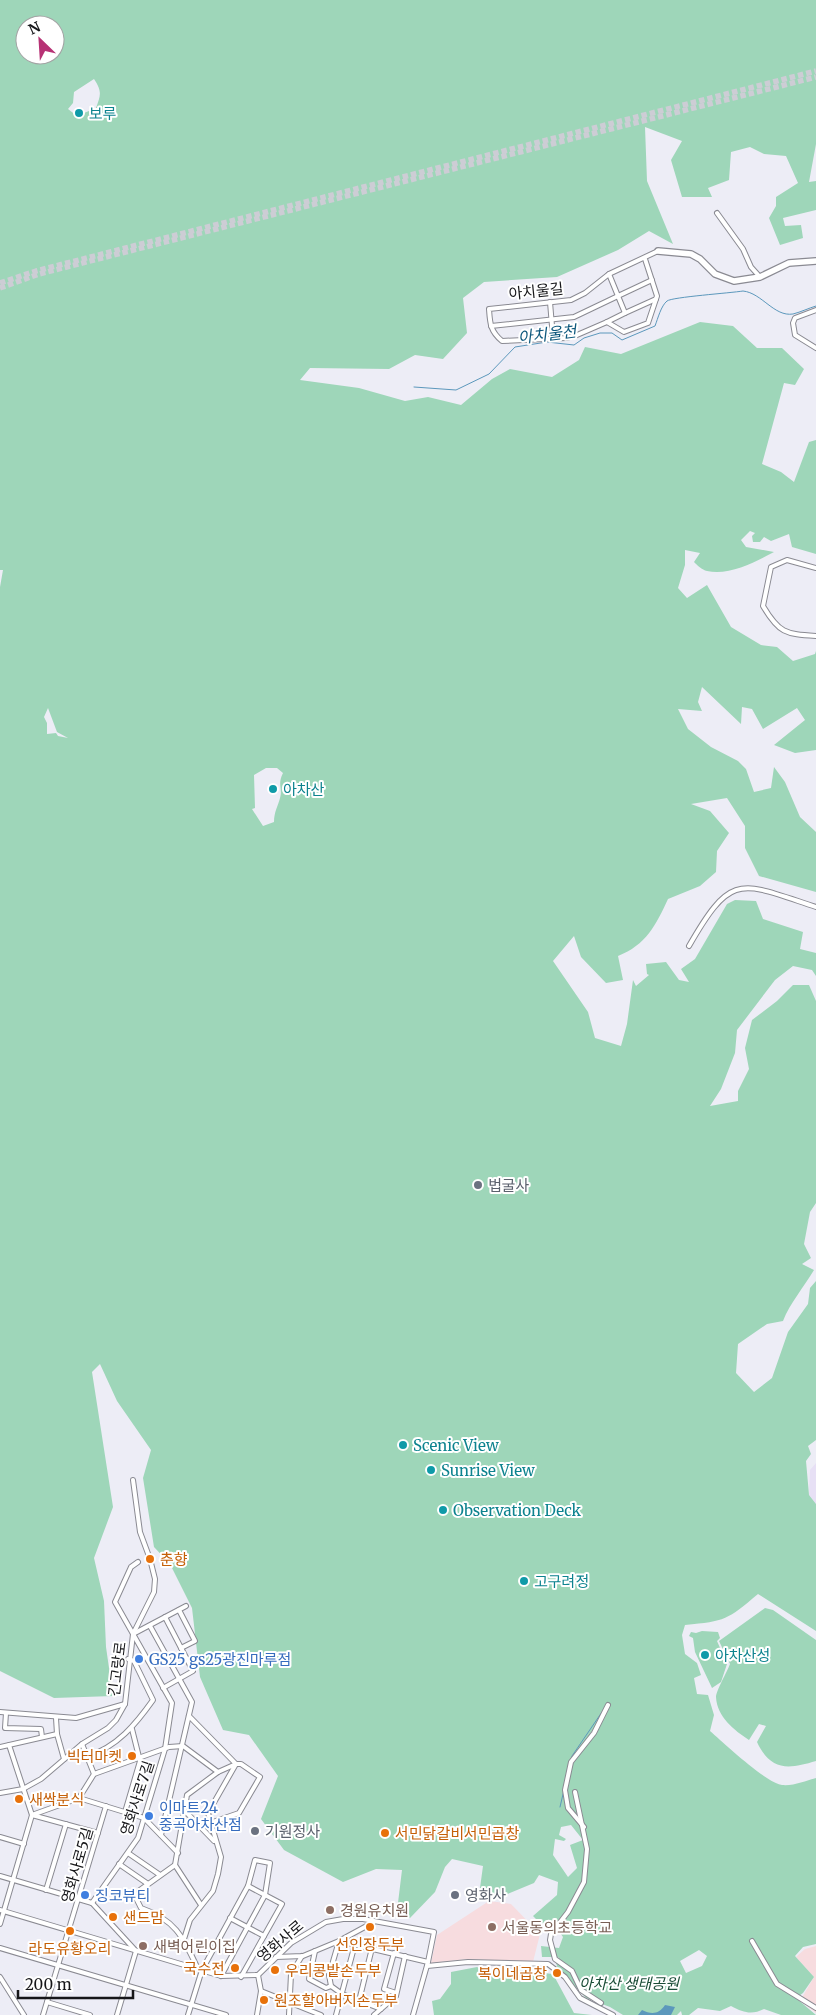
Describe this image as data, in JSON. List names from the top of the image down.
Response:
{
  "streets": {
    "street": [
      "아치울길",
      "긴고랑로",
      "영화사로7길",
      "영화사로5길",
      "영화사로"
    ]
  },
  "crossings": [
    ["긴고랑로", "영화사로7길"],
    ["영화사로5길", "영화사로"]
  ],
  "water": ["아치울천"],
  "parks": ["아차산 생태공원"],
  "places": [
    "보루",
    "아차산",
    "법굴사",
    "Scenic View",
    "Sunrise View",
    "Observation Deck",
    "춘향",
    "고구려정",
    "아차산성",
    "GS25 gs25광진마루점",
    "빅터마켓",
    "새싹분식",
    "이마트24 중곡아차산점",
    "기원정사",
    "서민닭갈비서민곱창",
    "징코뷰티",
    "영화사",
    "경원유치원",
    "샌드맘",
    "선인장두부",
    "서울동의초등학교",
    "라도유황오리",
    "새벽어린이집",
    "국수전",
    "우리콩밭손두부",
    "복이네곱창",
    "원조할아버지손두부"
  ],
  "scale_bar": "200 m",
  "north": "top left"
}
